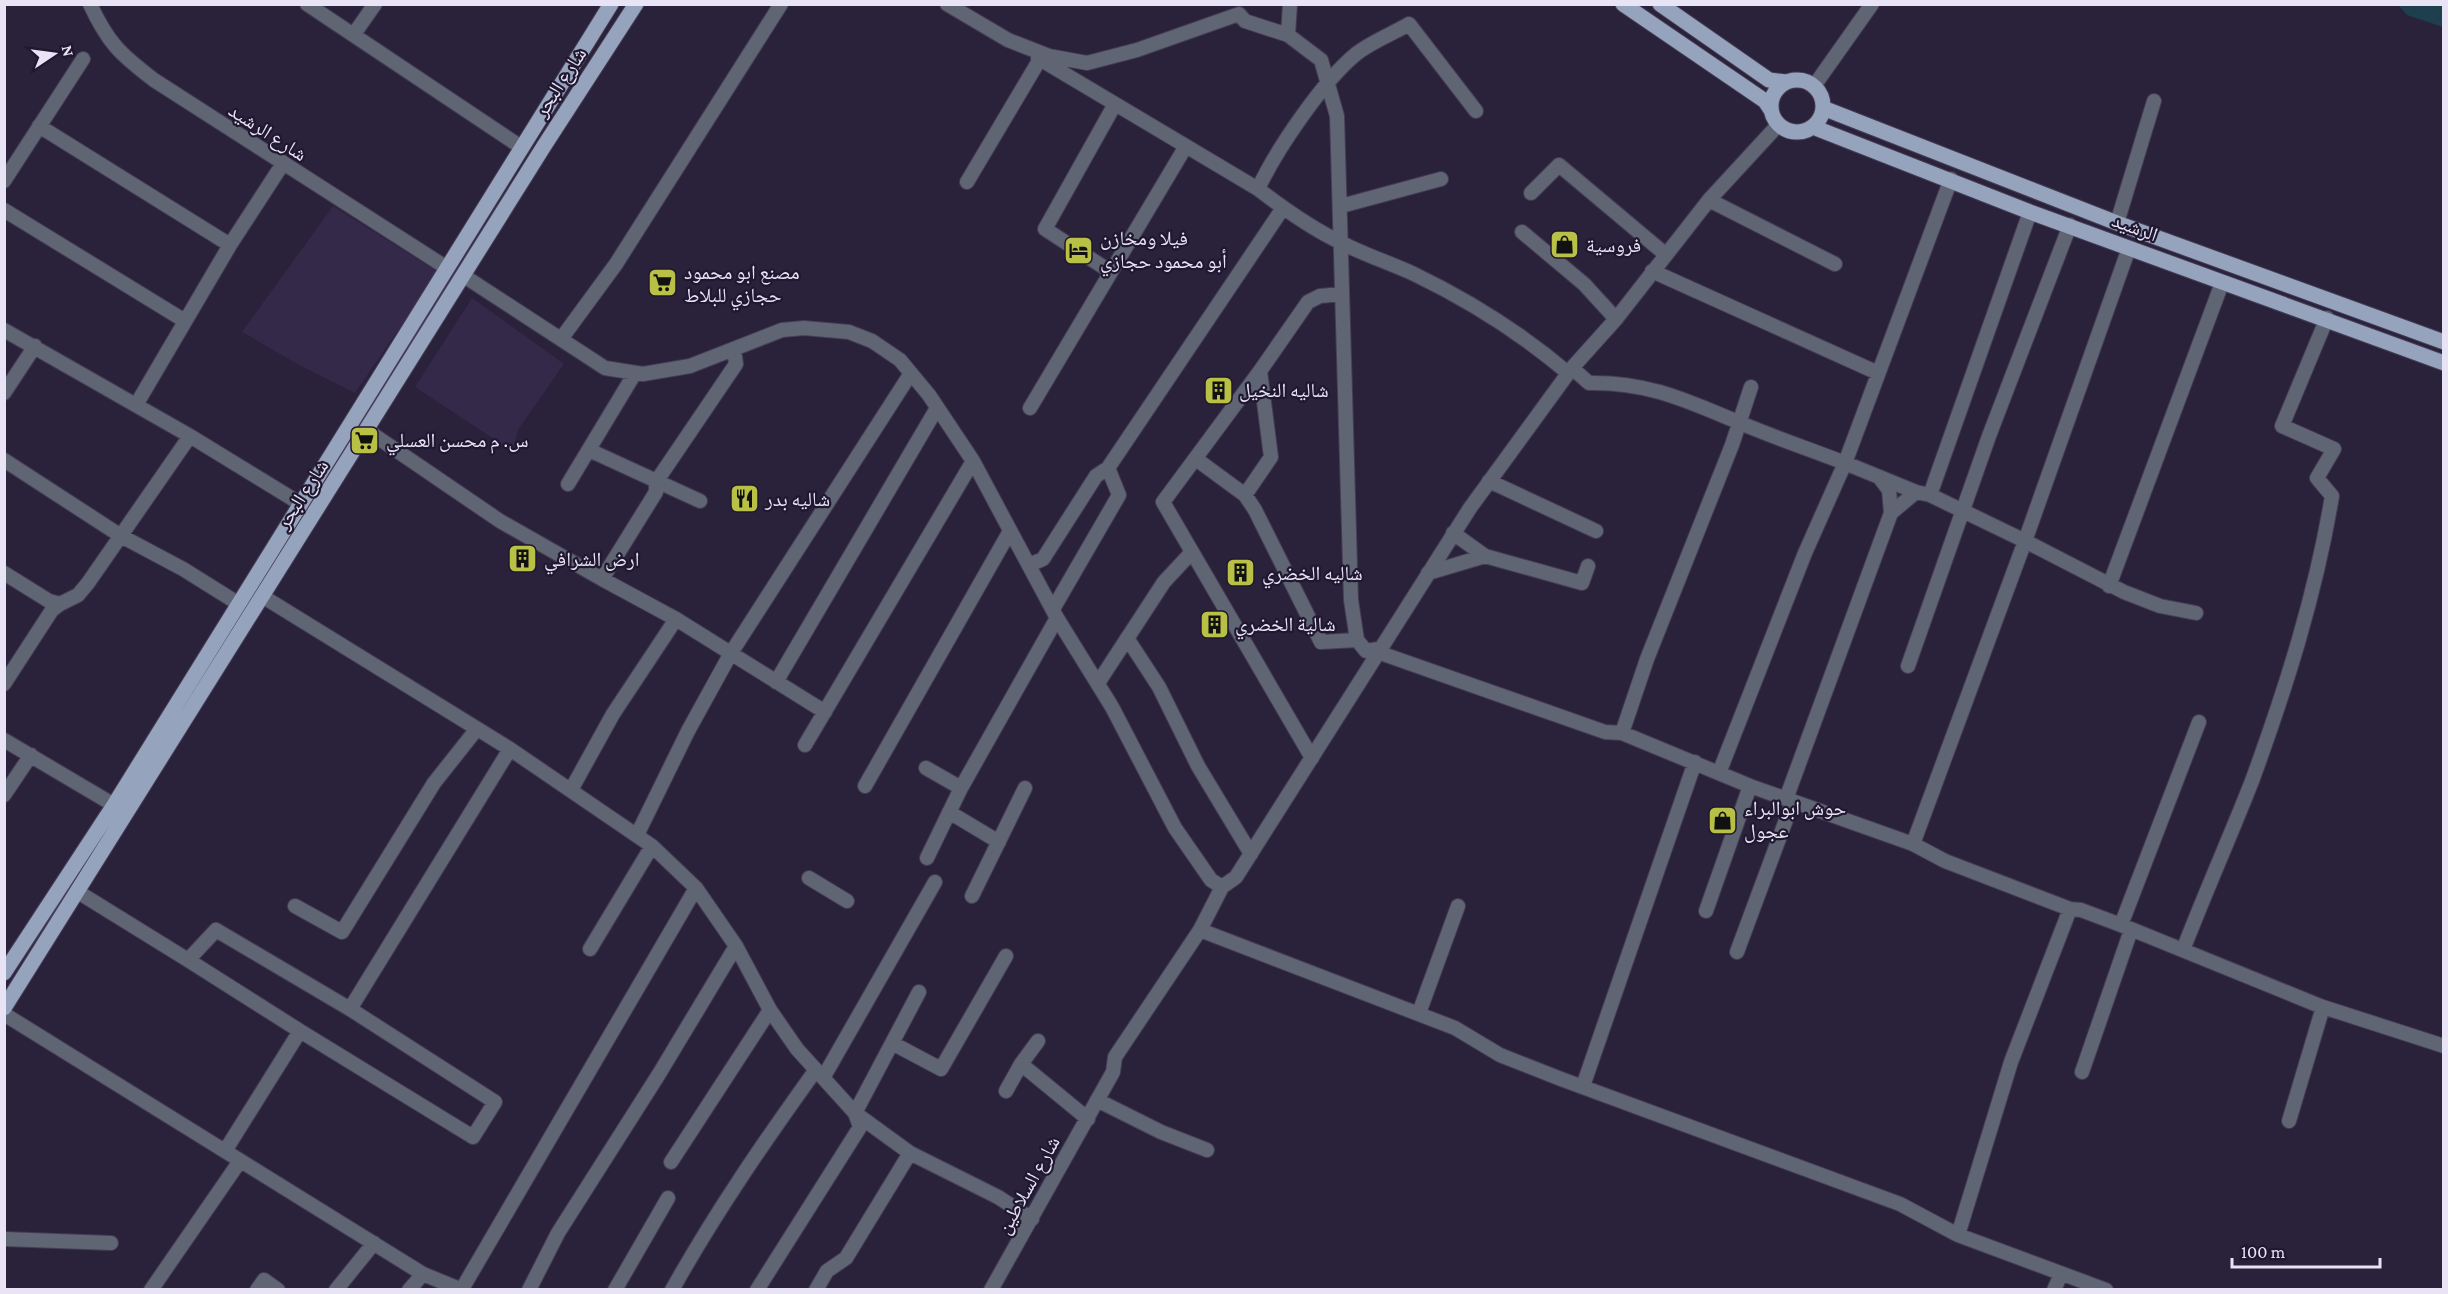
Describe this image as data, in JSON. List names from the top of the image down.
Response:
{
  "streets": {
    "main road": ["شارع البحر", "الرشيد"],
    "street": ["شارع الرشيد", "شارع السلاطين"]
  },
  "crossings": [
    ["شارع البحر", "شارع الرشيد"],
    ["الرشيد", "شارع السلاطين"]
  ],
  "places": {
    "shop": ["فروسية", "حوش ابوالبراء عجول"],
    "hotel": ["فيلا ومخازن أبو محمود حجازي"],
    "supermarket": ["مصنع ابو محمود حجازي للبلاط", "س. م محسن العسلي"],
    "building": [
      "شاليه النخيل",
      "ارض الشرافي",
      "شاليه الخضري",
      "شالية الخضري"
    ],
    "restaurant": ["شاليه بدر"]
  },
  "scale_bar": "100 m",
  "north": "right"
}
